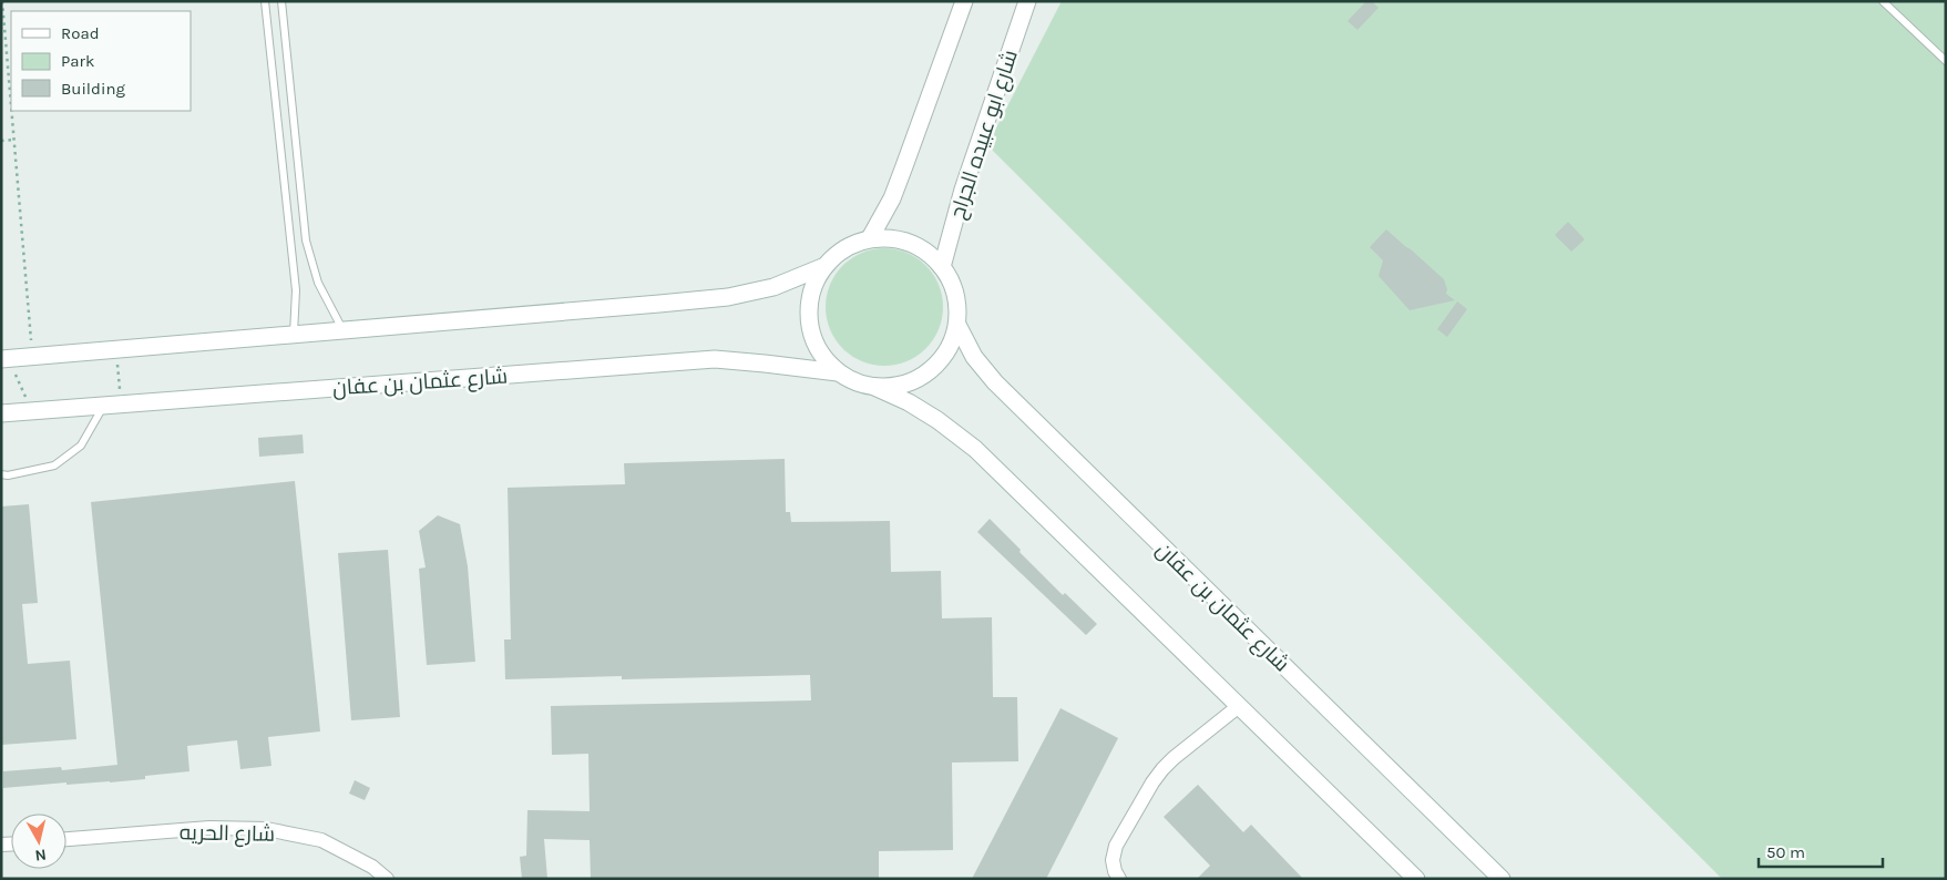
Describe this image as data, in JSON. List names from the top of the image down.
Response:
{
  "streets": {
    "main road": ["شارع ابو عبيده الجراح", "شارع عثمان بن عفان"],
    "street": ["شارع الحريه"]
  },
  "crossings": [
    ["شارع ابو عبيده الجراح", "شارع عثمان بن عفان"]
  ],
  "legend": ["Road", "Park", "Building"],
  "scale_bar": "50 m",
  "north": "bottom"
}
